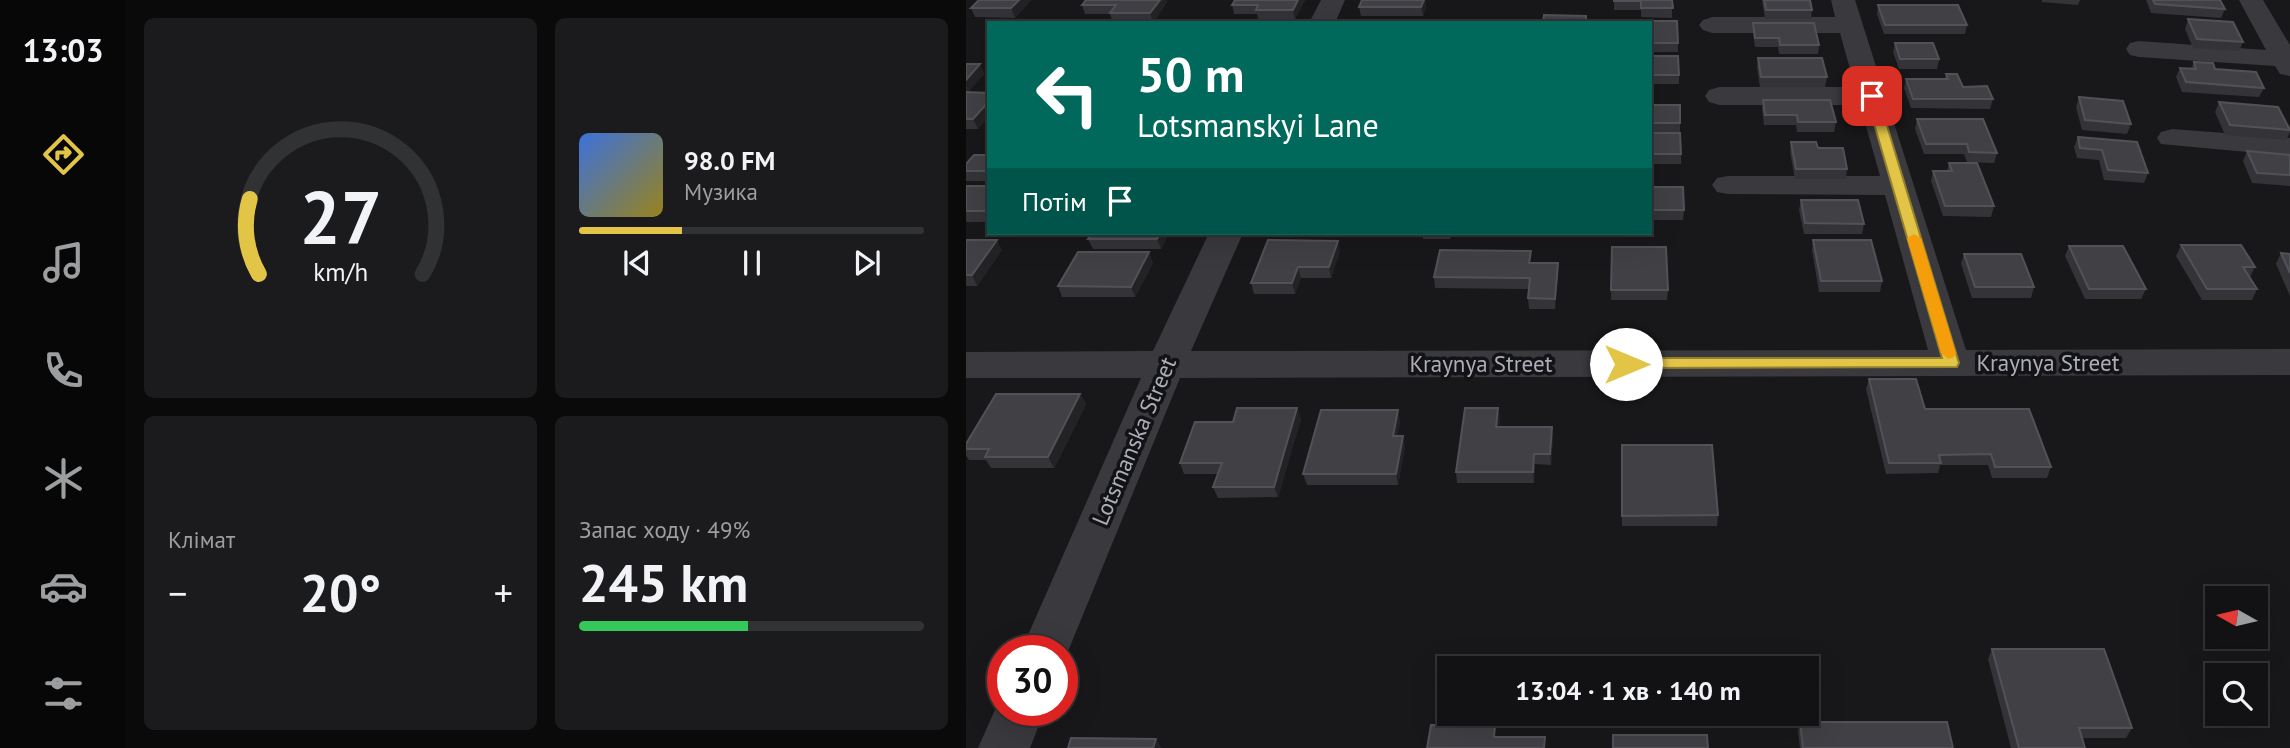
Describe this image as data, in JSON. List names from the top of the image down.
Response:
{
  "streets": {
    "street": ["Kraynya Street", "Lotsmanska Street"]
  },
  "crossings": [
    ["Kraynya Street", "Lotsmanska Street"]
  ],
  "north": "left",
  "page": {
    "tabs": "13:03",
    "turn": ["50 m", "Lotsmanskyi Lane"],
    "song": ["98.0 FM", "Музика"],
    "then": "Потім",
    "tile": [
      "Клімат",
      ["Запас ходу · 49%", "245 km"]
    ],
    "heat": ["−", "20°", "+"],
    "limit": "30",
    "trip": "13:04 · 1 хв · 140 m",
    "gauge": ["27", "km/h"]
  }
}
